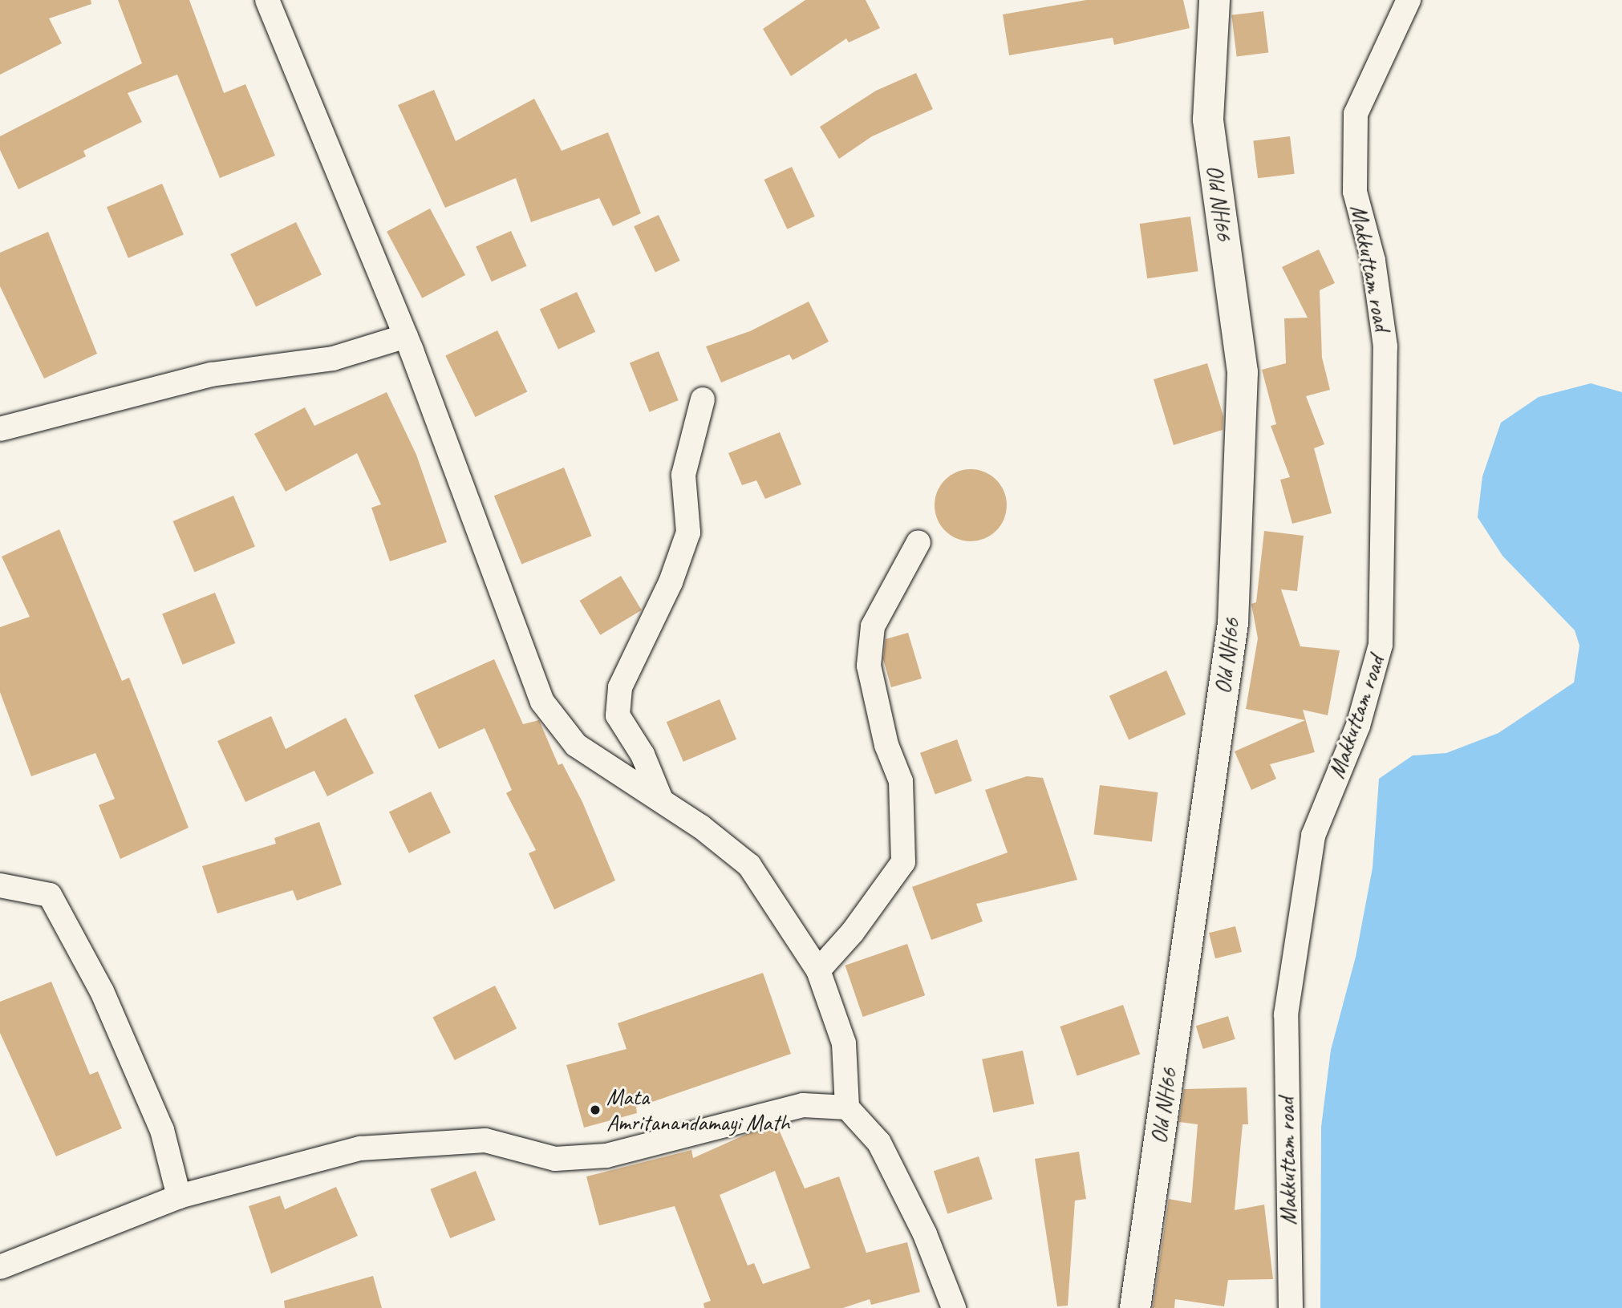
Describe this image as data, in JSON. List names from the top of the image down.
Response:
{
  "streets": {
    "main road": ["Old NH66"],
    "street": ["Makkuttam road"]
  },
  "places": ["Mata Amritanandamayi Math"]
}
